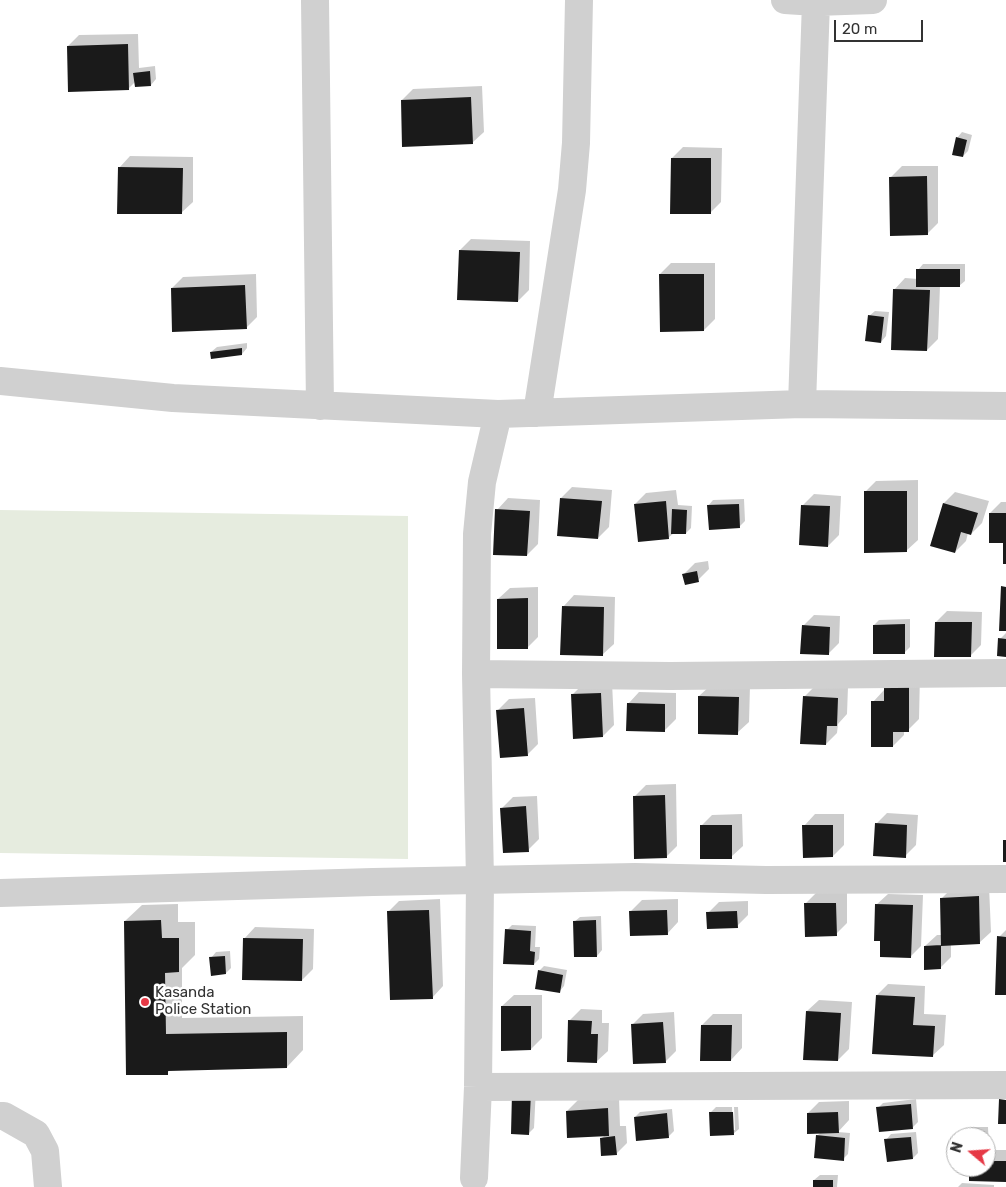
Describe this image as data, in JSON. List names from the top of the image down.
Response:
{
  "places": ["Kasanda Police Station"],
  "scale_bar": "20 m",
  "north": "left"
}
